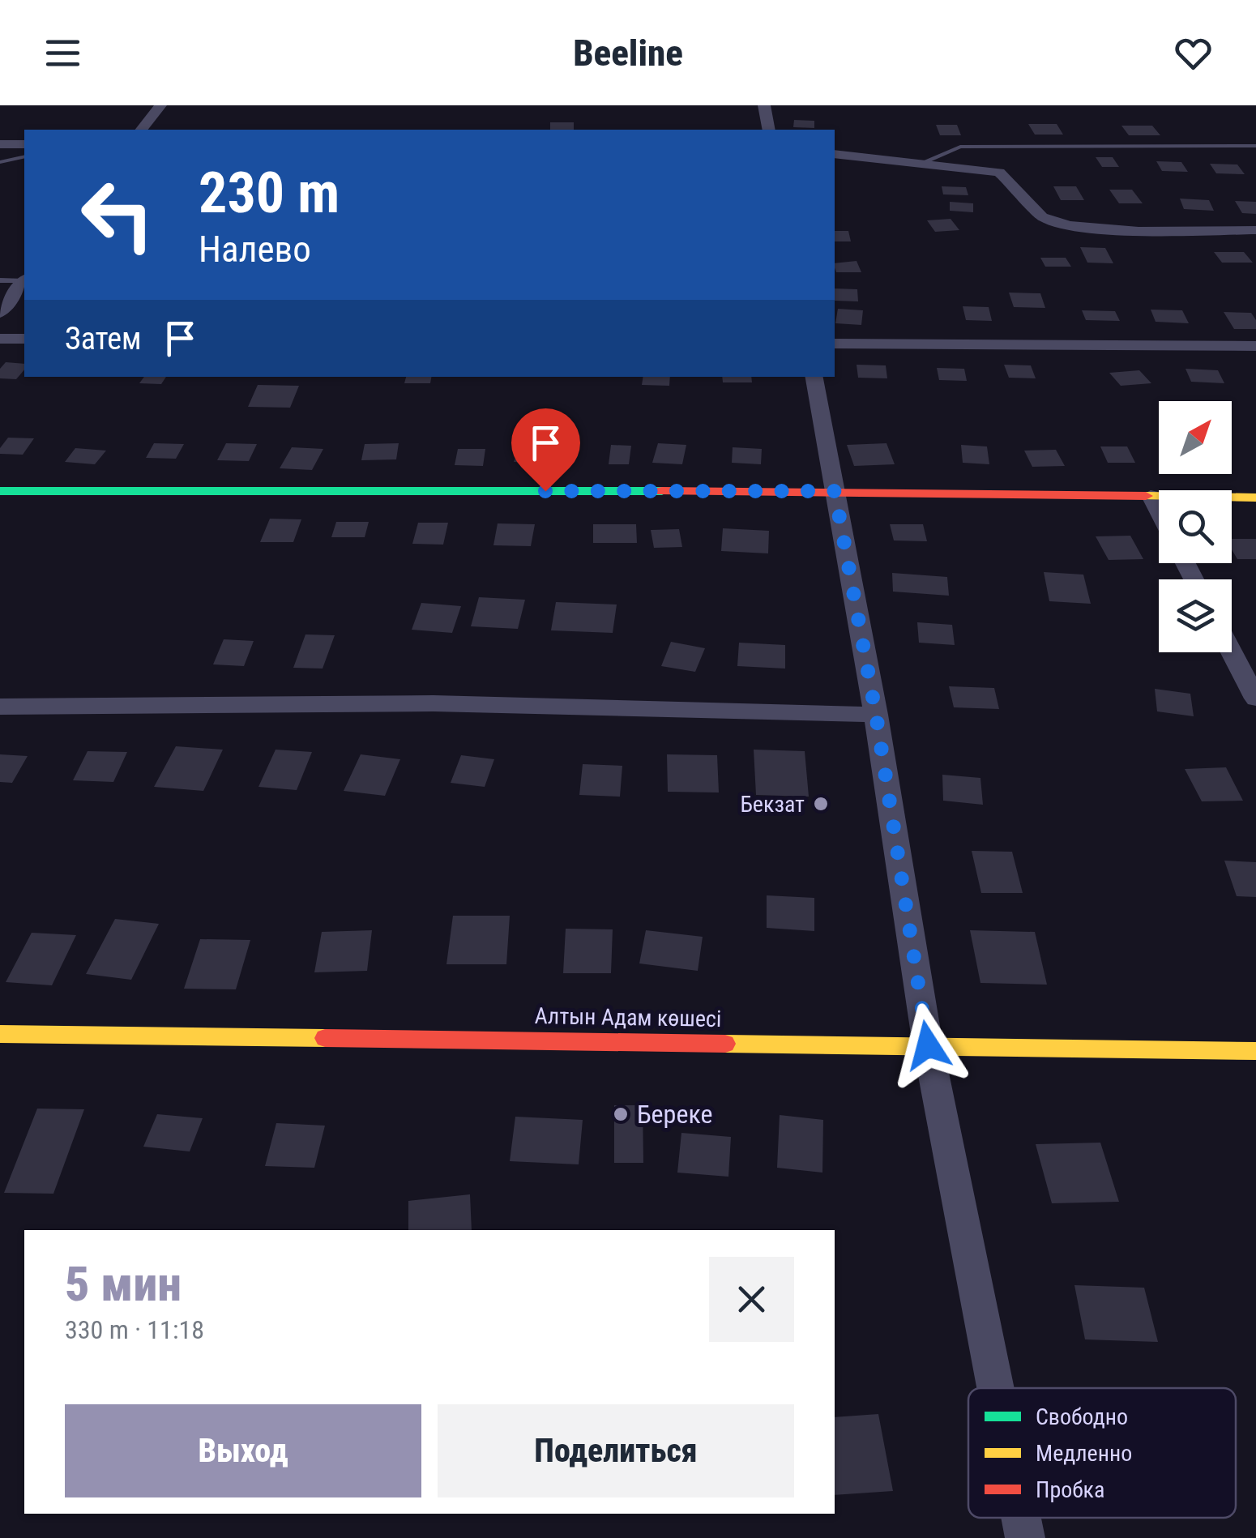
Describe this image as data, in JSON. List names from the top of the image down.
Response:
{
  "streets": {
    "street": ["Алтын Адам көшесі"]
  },
  "places": ["Бекзат", "Береке"],
  "legend": ["Свободно", "Медленно", "Пробка"],
  "north": "top right",
  "page": {
    "header": "Beeline",
    "turn": ["230 m", "Налево"],
    "then": "Затем",
    "heading": ["5 мин", "330 m · 11:18"],
    "buttons": ["Выход", "Поделиться"]
  }
}
